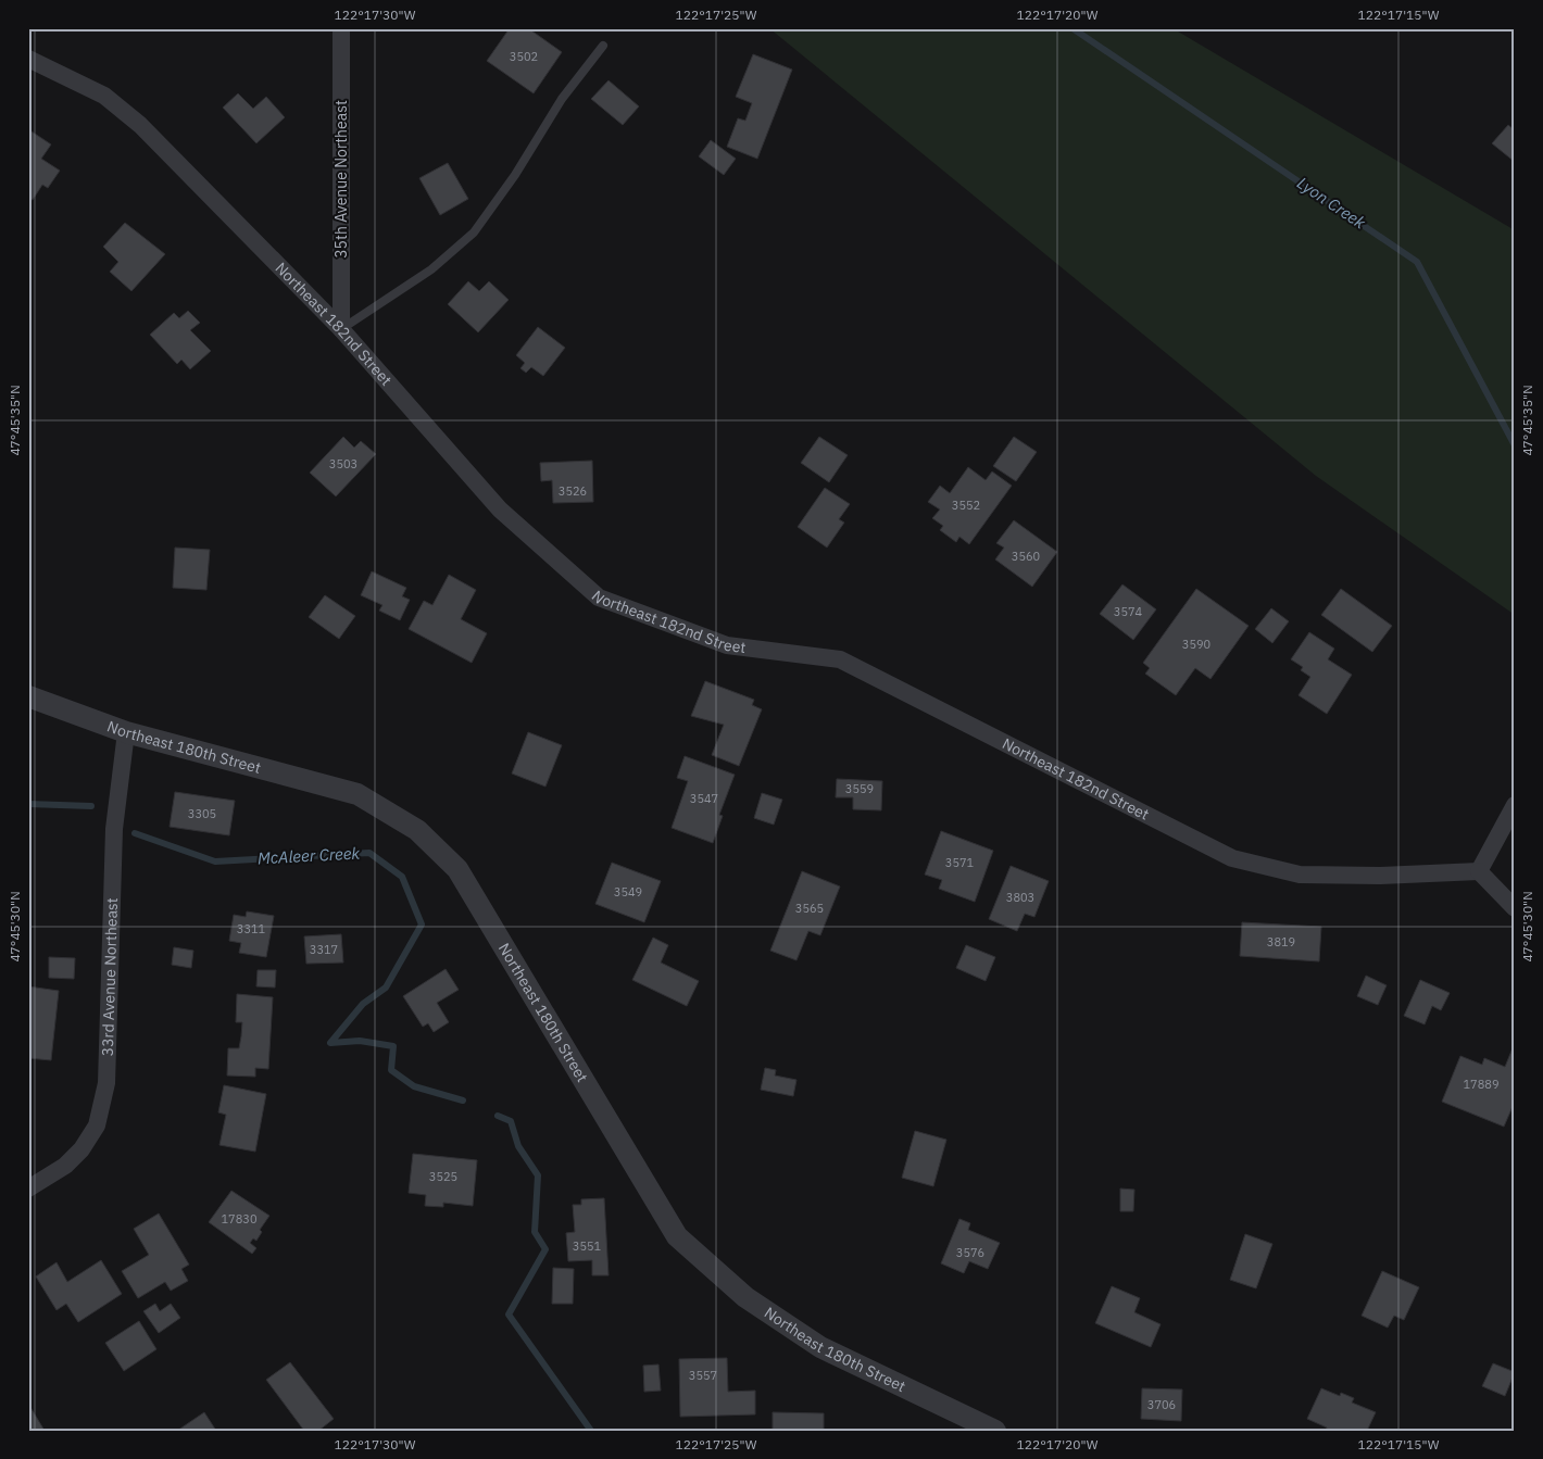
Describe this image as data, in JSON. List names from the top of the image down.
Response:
{
  "streets": {
    "street": [
      "35th Avenue Northeast",
      "Northeast 182nd Street",
      "Northeast 180th Street",
      "33rd Avenue Northeast"
    ]
  },
  "crossings": [
    ["35th Avenue Northeast", "Northeast 182nd Street"],
    ["Northeast 180th Street", "33rd Avenue Northeast"]
  ],
  "water": ["Lyon Creek", "McAleer Creek"],
  "house_numbers": [
    "3502",
    "3503",
    "3526",
    "3552",
    "3560",
    "3574",
    "3590",
    "3559",
    "3547",
    "3305",
    "3571",
    "3549",
    "3803",
    "3565",
    "3311",
    "3819",
    "3317",
    "17889",
    "3525",
    "17830",
    "3551",
    "3576",
    "3557",
    "3706"
  ],
  "coordinates": [
    "122°17'30\"W",
    "122°17'25\"W",
    "122°17'20\"W",
    "122°17'15\"W",
    "47°45'35\"N",
    "47°45'30\"N"
  ]
}
